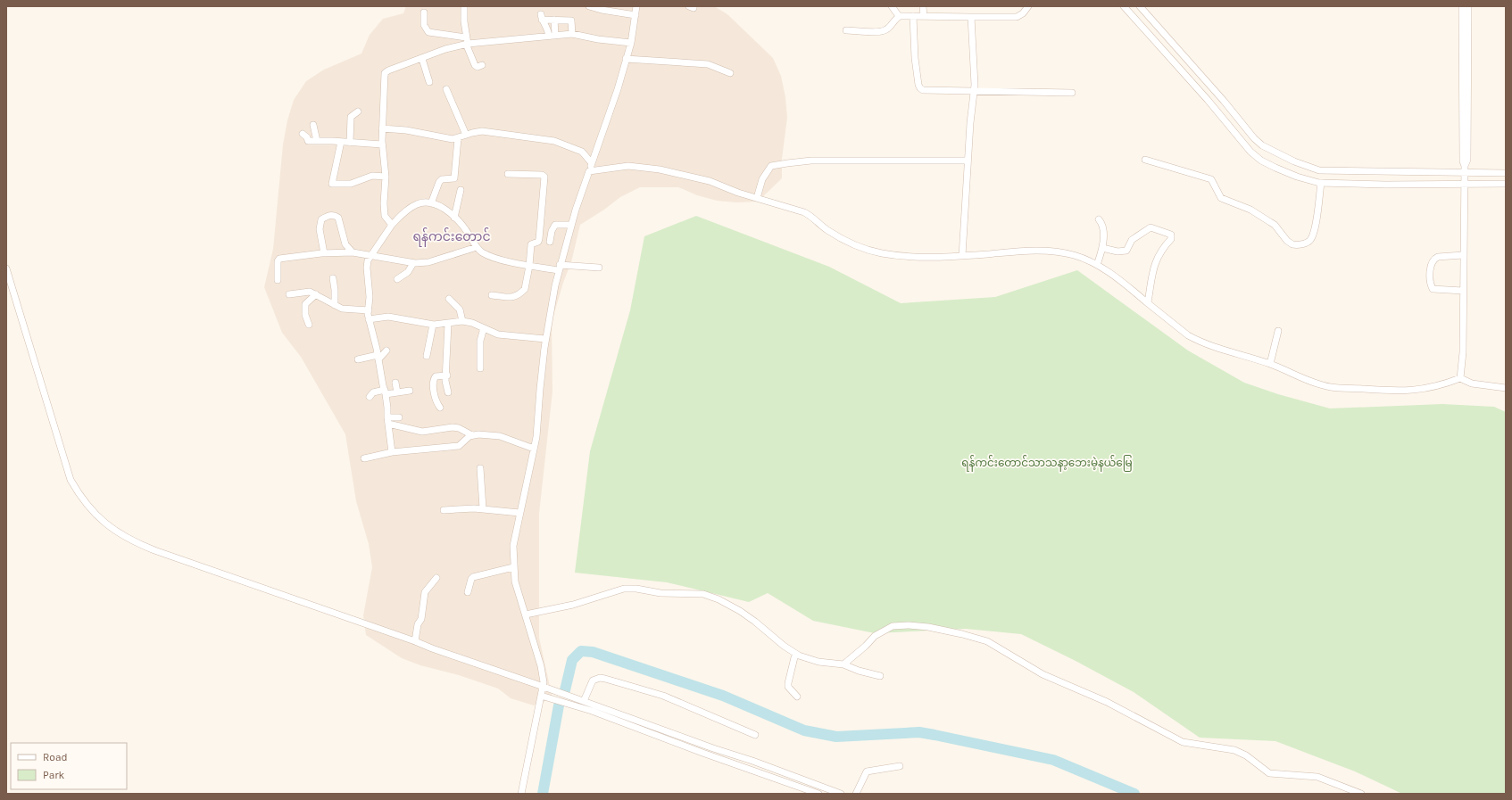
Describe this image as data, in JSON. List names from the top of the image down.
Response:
{
  "districts": ["ရန်ကင်းတောင်"],
  "parks": ["ရန်ကင်းတောင်သာသနာ့ဘေးမဲ့နယ်မြေ"],
  "legend": ["Road", "Park"]
}
